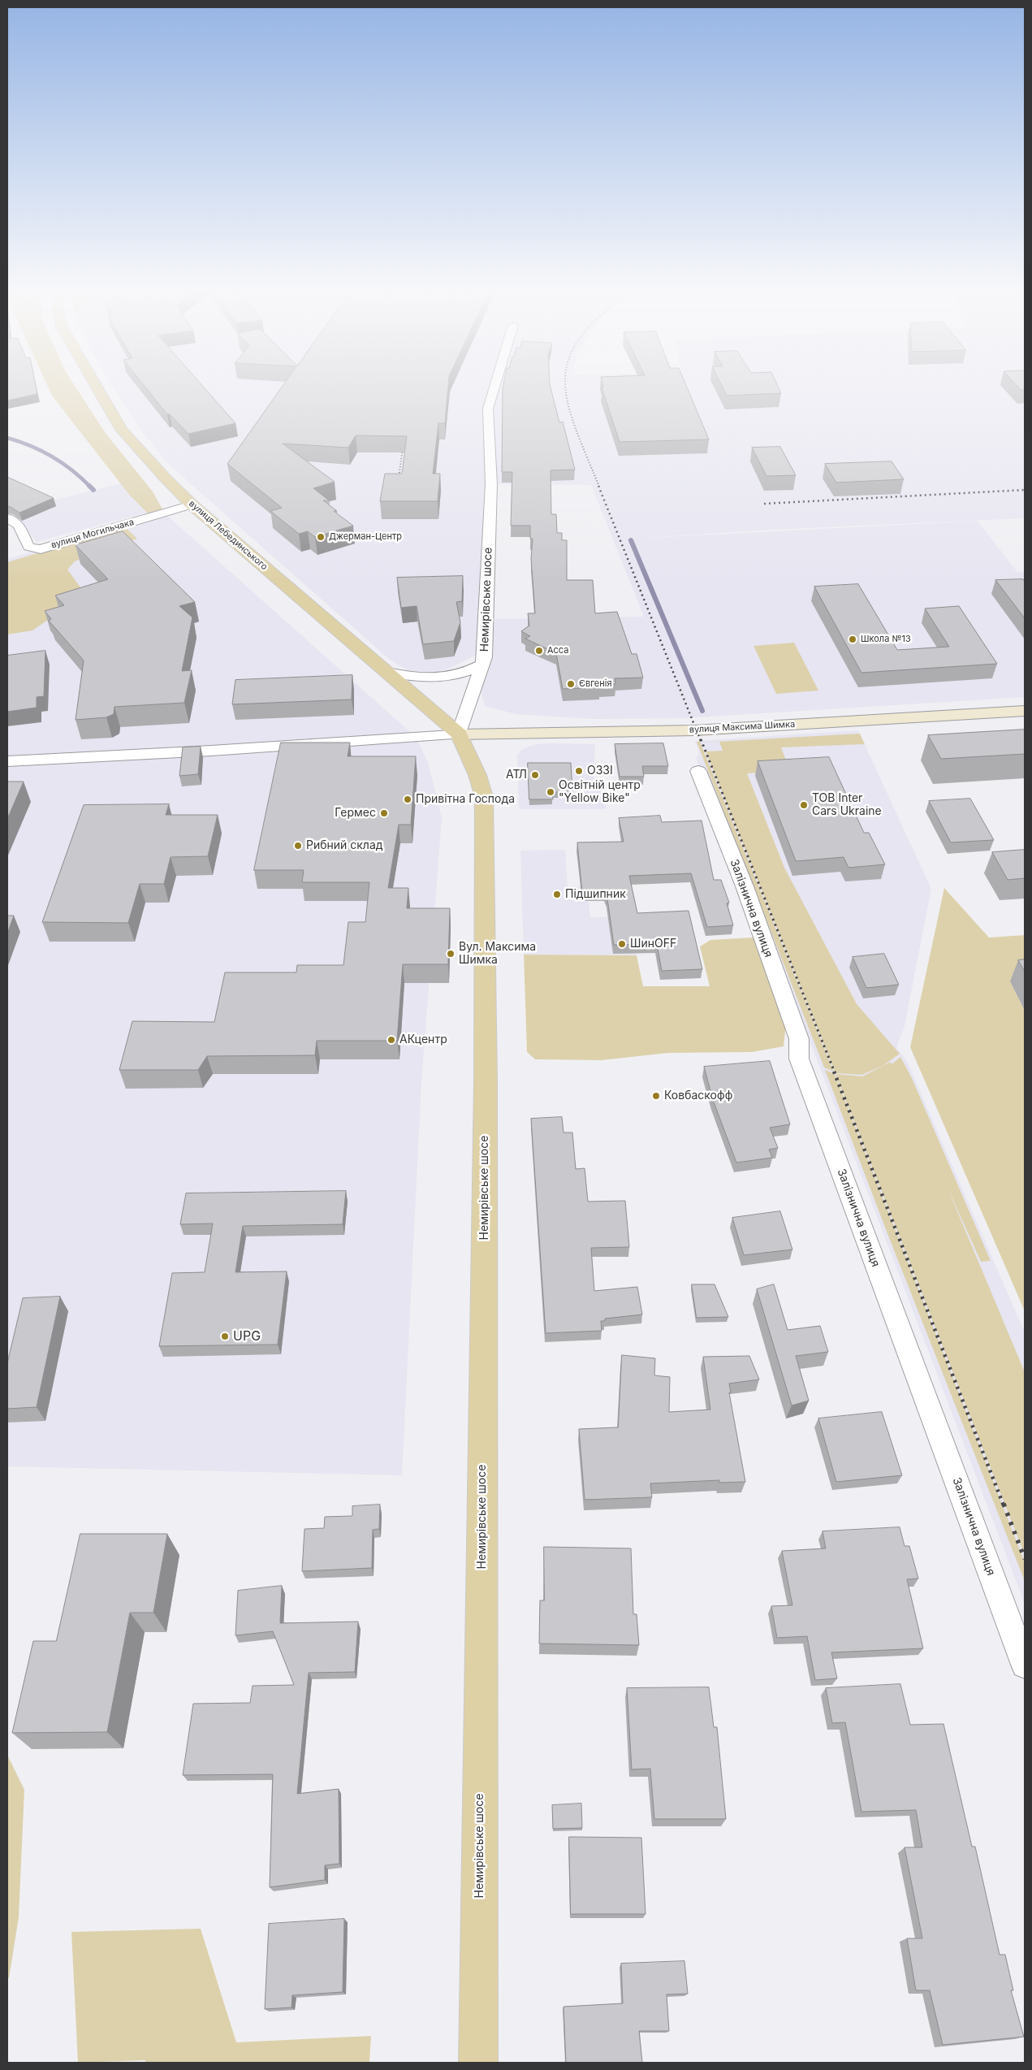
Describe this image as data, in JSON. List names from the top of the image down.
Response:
{
  "streets": {
    "main road": ["вулиця Лебединського", "Немирівське шосе", "вулиця Максима Шимка"],
    "street": ["вулиця Могильчака", "Залізнична вулиця"]
  },
  "crossings": [
    ["вулиця Могильчака", "вулиця Лебединського"],
    ["вулиця Лебединського", "Немирівське шосе"],
    ["вулиця Лебединського", "вулиця Максима Шимка"],
    ["Немирівське шосе", "вулиця Максима Шимка"]
  ],
  "places": [
    "Джерман-Центр",
    "Школа №13",
    "Асса",
    "Євгенія",
    "ОЗЗІ",
    "АТЛ",
    "Освітній центр \"Yellow Bike\"",
    "Привітна Господа",
    "ТОВ Inter Cars Ukraine",
    "Гермес",
    "Рибний склад",
    "Підшипник",
    "ШинOFF",
    "Вул. Максима Шимка",
    "АКцентр",
    "Ковбаскофф",
    "UPG"
  ]
}
